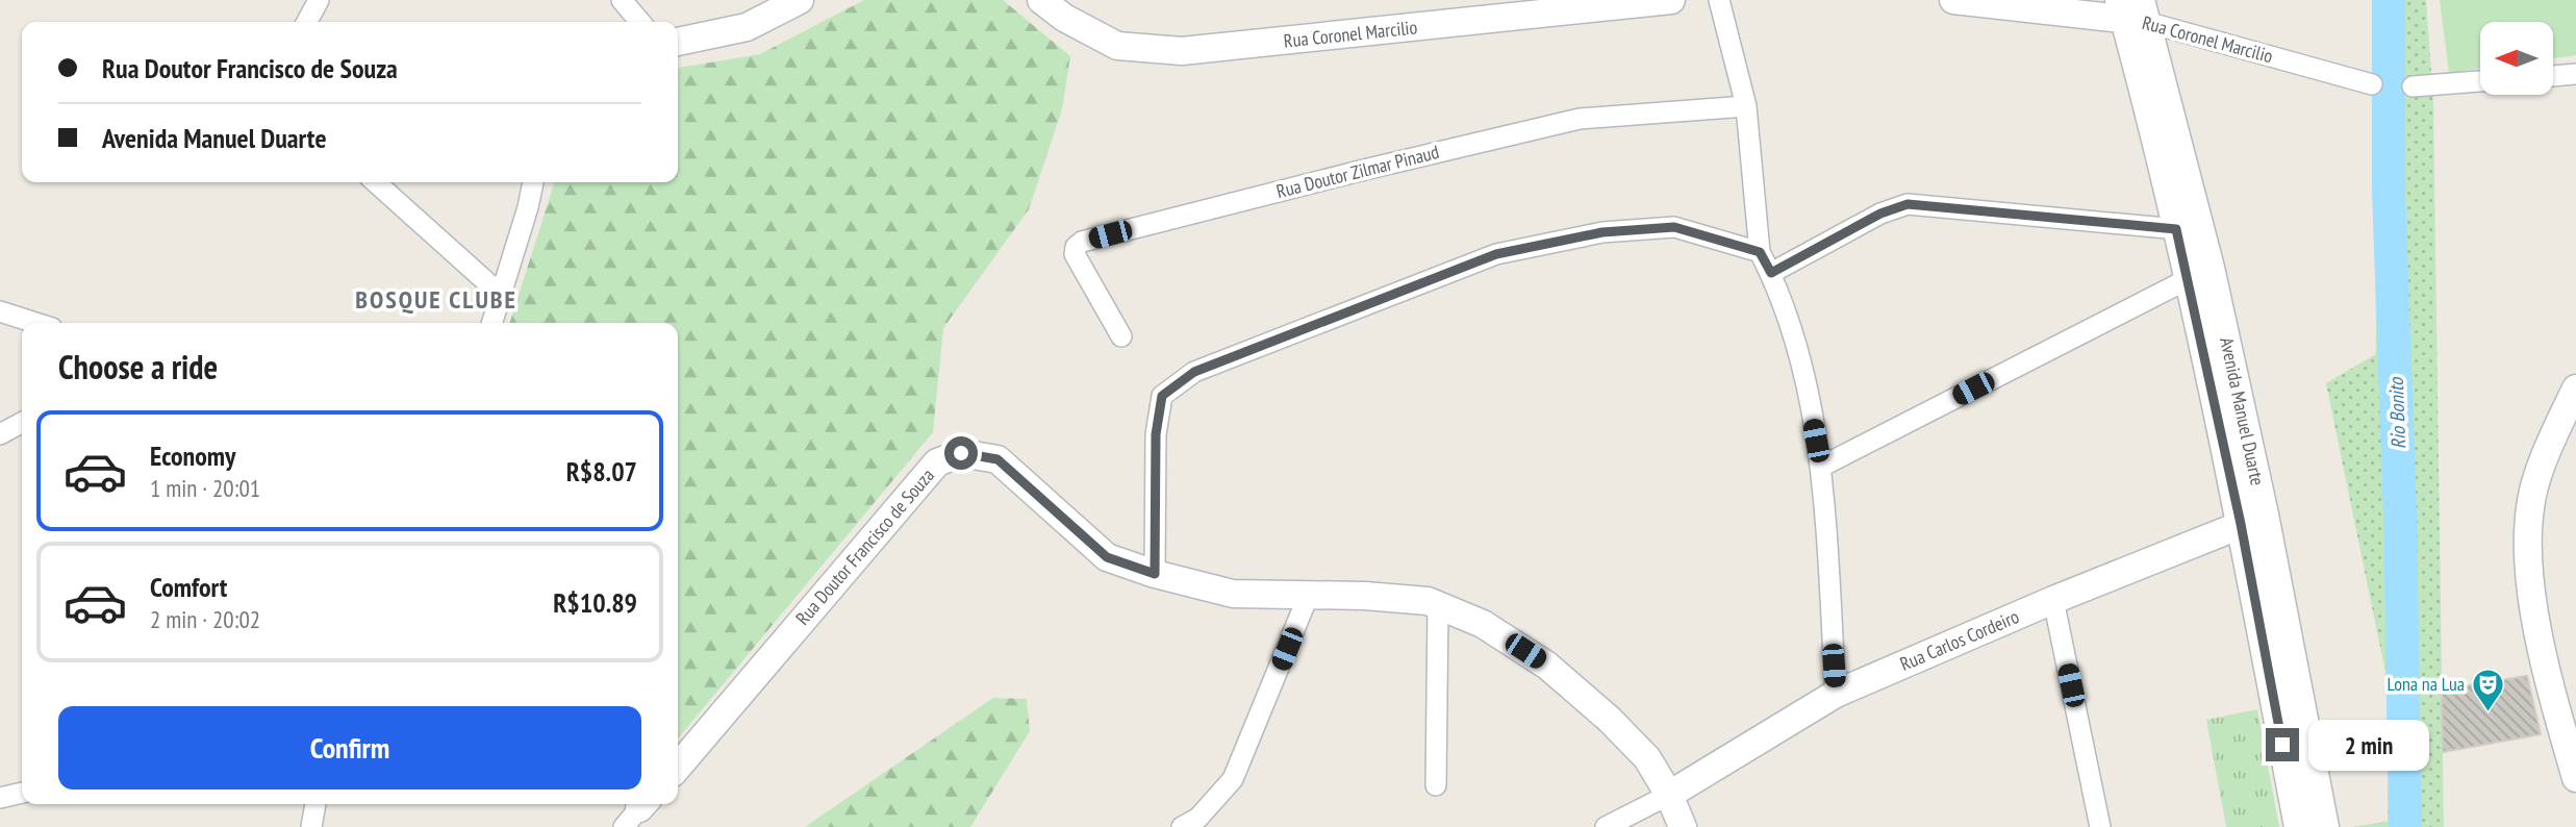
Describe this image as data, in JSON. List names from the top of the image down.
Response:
{
  "streets": {
    "street": [
      "Rua Coronel Marcilio",
      "Rua Doutor Zilmar Pinaud",
      "Avenida Manuel Duarte",
      "Rua Doutor Francisco de Souza",
      "Rua Carlos Cordeiro"
    ]
  },
  "crossings": [
    ["Rua Coronel Marcilio", "Avenida Manuel Duarte"],
    ["Avenida Manuel Duarte", "Rua Carlos Cordeiro"],
    ["Rua Doutor Francisco de Souza", "Rua Carlos Cordeiro"]
  ],
  "districts": ["BOSQUE CLUBE"],
  "water": ["Rio Bonito"],
  "places": {
    "theatre": ["Lona na Lua"]
  },
  "north": "left",
  "page": {
    "banner": ["Rua Doutor Francisco de Souza", "Avenida Manuel Duarte"],
    "heading": "Choose a ride",
    "list": [
      {
        "name": "Economy",
        "note": "1 min · 20:01",
        "value": "R$8.07"
      },
      {
        "name": "Comfort",
        "note": "2 min · 20:02",
        "value": "R$10.89"
      }
    ],
    "buttons": "Confirm",
    "bubble": "2 min"
  }
}
